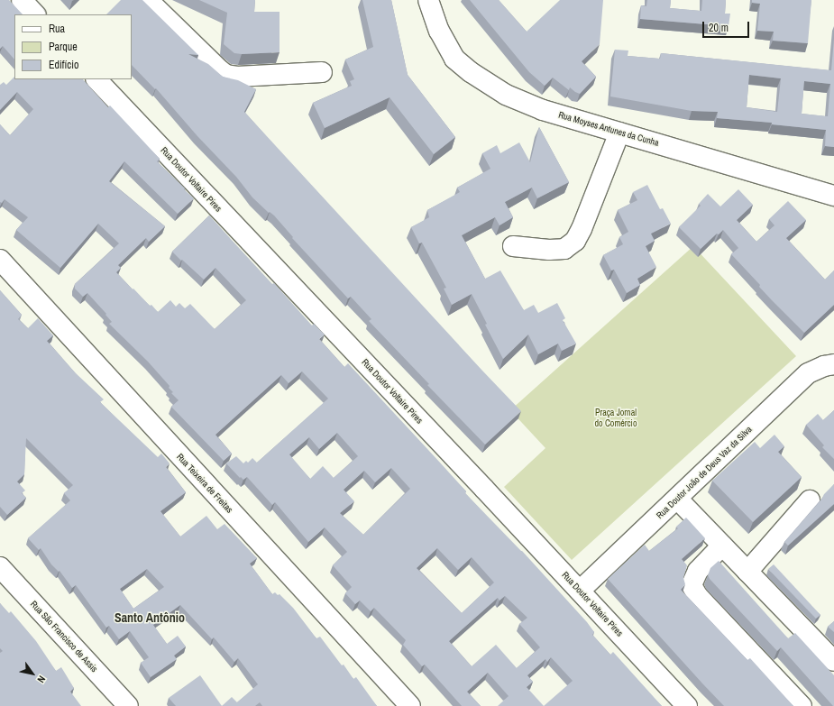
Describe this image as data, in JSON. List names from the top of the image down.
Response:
{
  "streets": {
    "street": [
      "Rua Moyses Antunes da Cunha",
      "Rua Doutor Voltaire Pires",
      "Rua Doutor João de Deus Vaz da Silva",
      "Rua Teixeira de Freitas",
      "Rua São Francisco de Assis"
    ]
  },
  "crossings": [
    ["Rua Doutor Voltaire Pires", "Rua Doutor João de Deus Vaz da Silva"]
  ],
  "districts": ["Santo Antônio"],
  "parks": ["Praça Jornal do Comércio"],
  "legend": ["Rua", "Parque", "Edifício"],
  "scale_bar": "20 m",
  "north": "bottom right"
}
